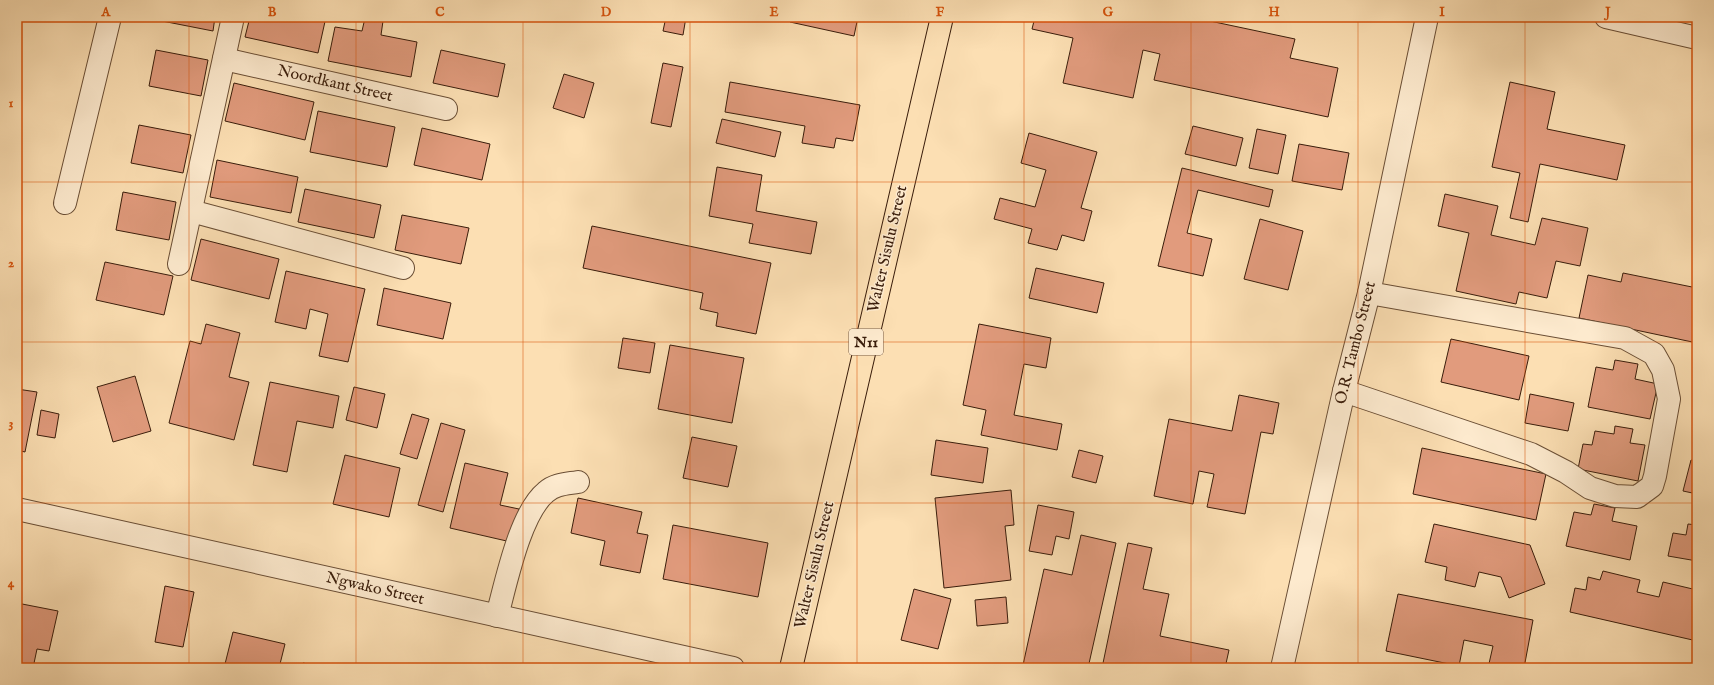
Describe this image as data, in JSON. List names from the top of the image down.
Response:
{
  "streets": {
    "highway": ["Walter Sisulu Street", "N11"],
    "street": ["Noordkant Street", "O.R. Tambo Street", "Ngwako Street"]
  },
  "grid": {
    "columns": [
      "A",
      "B",
      "C",
      "D",
      "E",
      "F",
      "G",
      "H",
      "I",
      "J"
    ],
    "rows": [
      "1",
      "2",
      "3",
      "4"
    ]
  }
}
